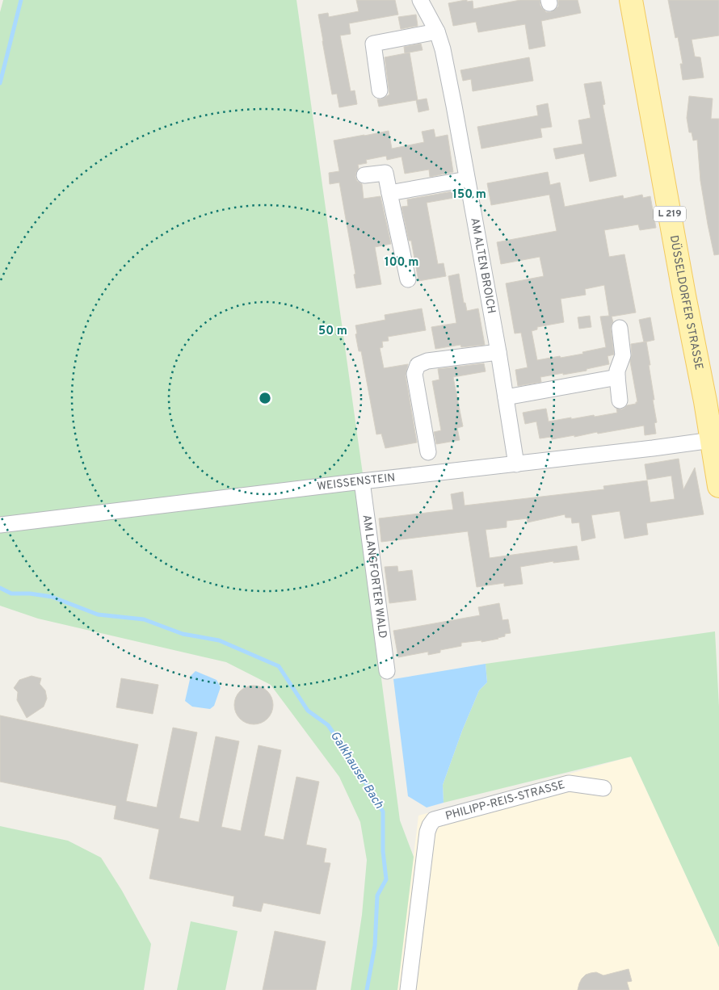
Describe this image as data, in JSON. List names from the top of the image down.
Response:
{
  "streets": {
    "main road": ["L 219", "DÜSSELDORFER STRASSE"],
    "street": [
      "AM ALTEN BROICH",
      "WEISSENSTEIN",
      "AM LANGFORTER WALD",
      "PHILIPP-REIS-STRASSE"
    ]
  },
  "crossings": [
    ["AM ALTEN BROICH", "WEISSENSTEIN"],
    ["DÜSSELDORFER STRASSE", "WEISSENSTEIN"],
    ["WEISSENSTEIN", "AM LANGFORTER WALD"]
  ],
  "water": ["Galkhauser Bach"],
  "rings": ["150 m", "100 m", "50 m"]
}
